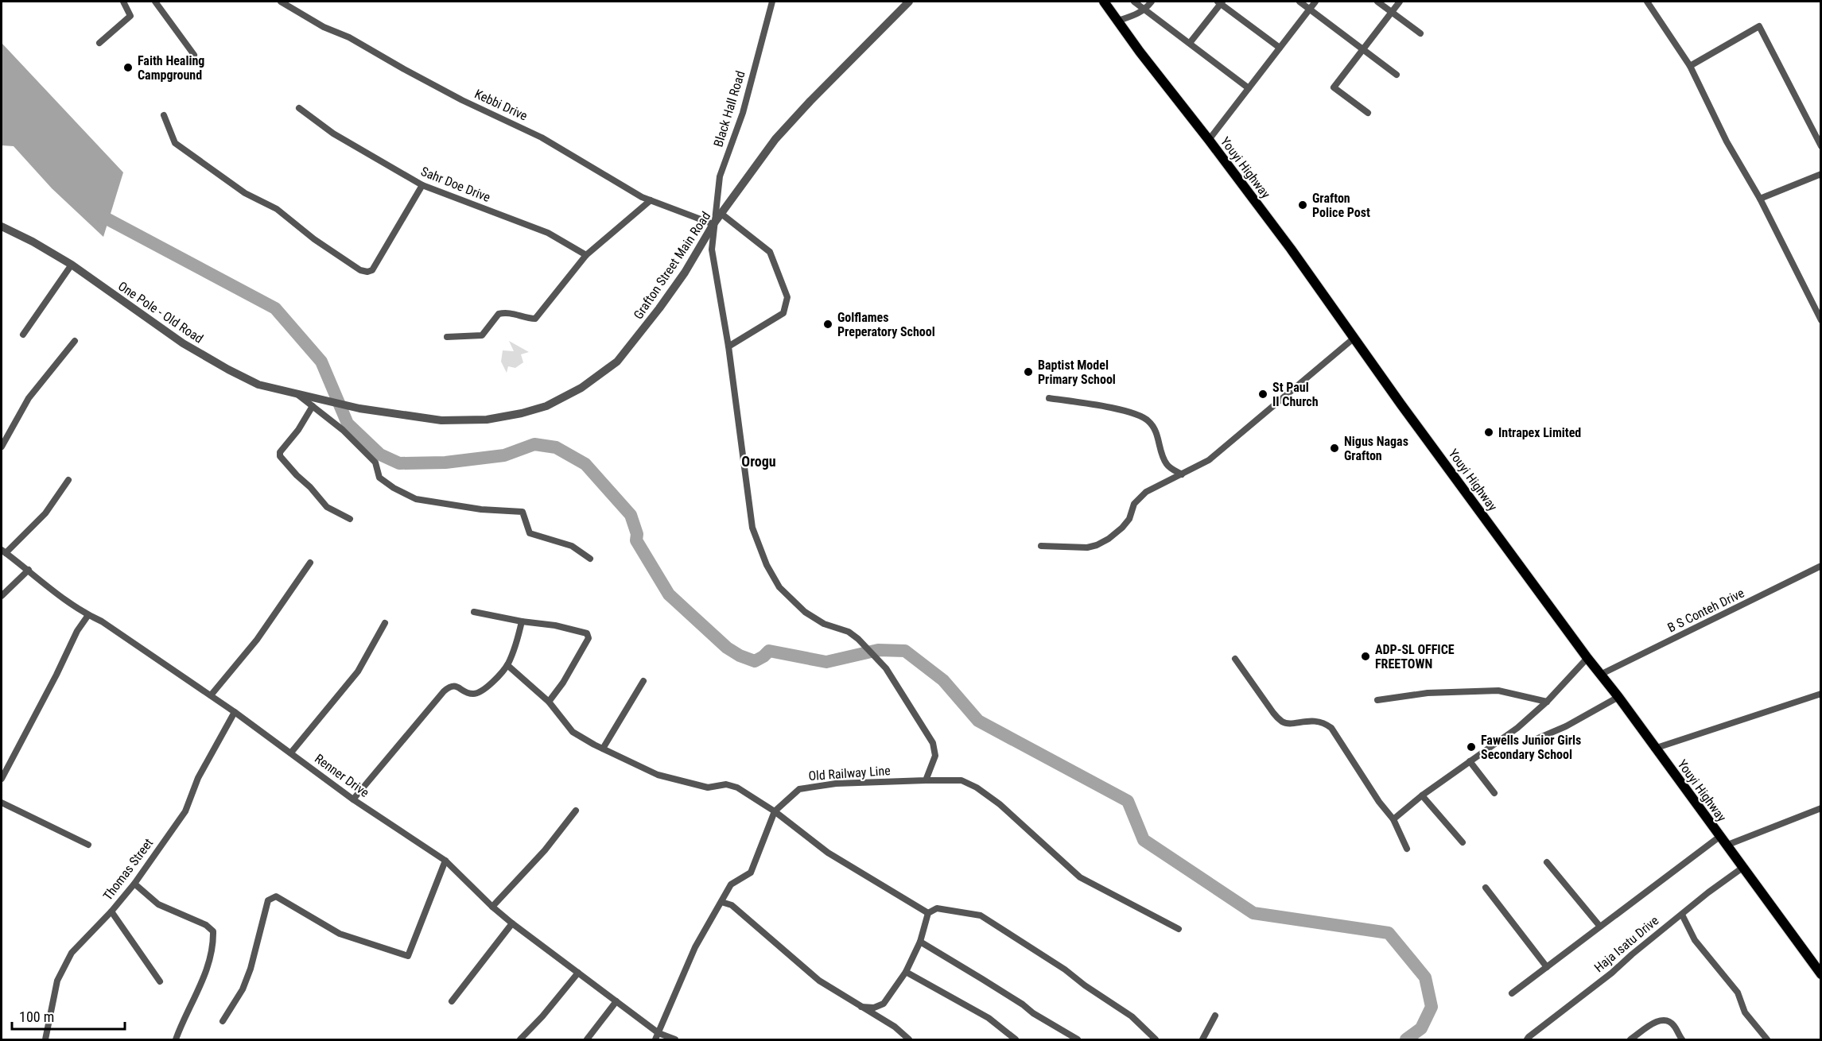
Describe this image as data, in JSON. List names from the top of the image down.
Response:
{
  "streets": {
    "main road": ["Youyi Highway"],
    "street": [
      "Kebbi Drive",
      "Black Hall Road",
      "Sahr Doe Drive",
      "Grafton Street Main Road",
      "One Pole - Old Road",
      "B S Conteh Drive",
      "Old Railway Line",
      "Renner Drive",
      "Thomas Street",
      "Haja Isatu Drive"
    ]
  },
  "crossings": [
    ["Kebbi Drive", "Black Hall Road"],
    ["Kebbi Drive", "Grafton Street Main Road"],
    ["Black Hall Road", "Grafton Street Main Road"],
    ["Black Hall Road", "Old Railway Line"],
    ["Youyi Highway", "B S Conteh Drive"],
    ["Youyi Highway", "Haja Isatu Drive"],
    ["Grafton Street Main Road", "One Pole - Old Road"],
    ["Old Railway Line", "Renner Drive"],
    ["Renner Drive", "Thomas Street"]
  ],
  "districts": ["Orogu"],
  "places": [
    "Faith Healing Campground",
    "Grafton Police Post",
    "Golflames Preperatory School",
    "Baptist Model Primary School",
    "St Paul II Church",
    "Intrapex Limited",
    "Nigus Nagas Grafton",
    "ADP-SL OFFICE FREETOWN",
    "Fawells Junior Girls Secondary School"
  ],
  "scale_bar": "100 m"
}
